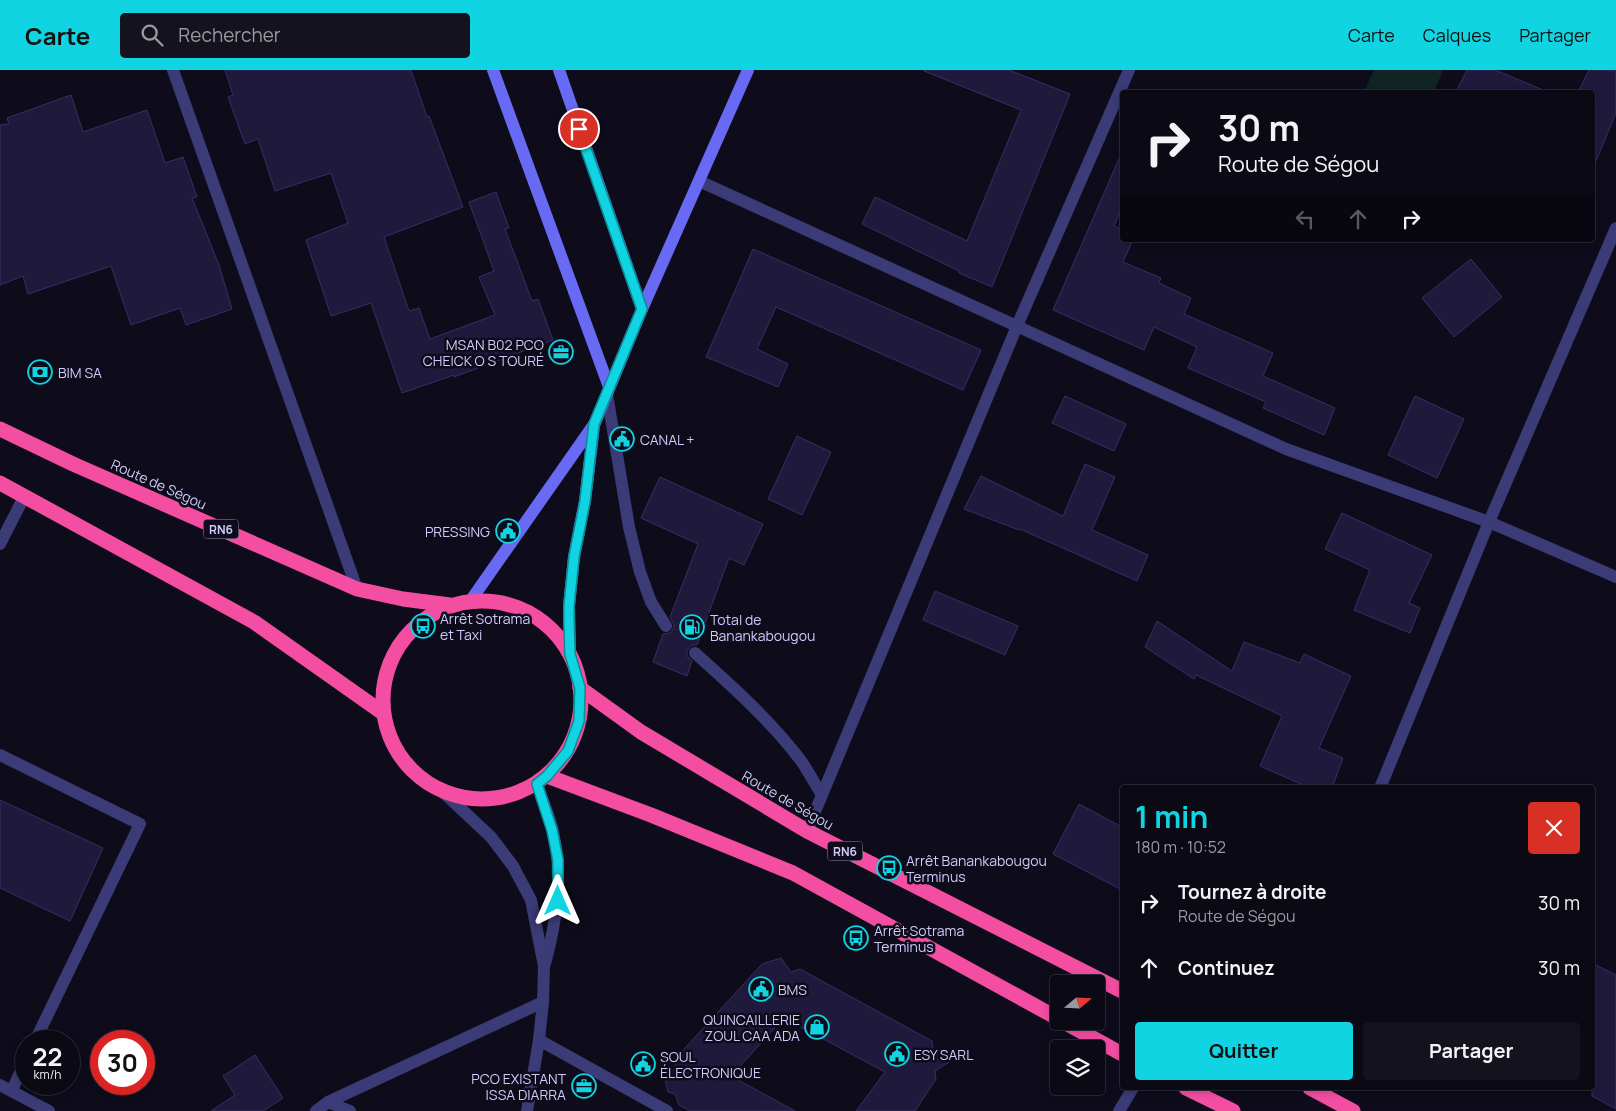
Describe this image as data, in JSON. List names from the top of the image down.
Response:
{
  "streets": {
    "highway": ["Route de Ségou", "RN6"]
  },
  "places": {
    "office": ["MSAN B02 PCO CHEICK O S TOURÉ", "PCO EXISTANT ISSA DIARRA"],
    "bank": ["BIM SA"],
    "public building": [
      "CANAL +",
      "PRESSING",
      "BMS",
      "ESY SARL",
      "SOUL ÉLECTRONIQUE"
    ],
    "bus stop": ["Arrêt Sotrama et Taxi", "Arrêt Banankabougou Terminus", "Arrêt Sotrama Terminus"],
    "fuel station": ["Total de Banankabougou"],
    "shop": ["QUINCAILLERIE ZOUL CAA ADA"]
  },
  "north": "right",
  "page": {
    "header": "Carte",
    "search": "Rechercher",
    "nav": ["Carte", "Calques", "Partager"],
    "turn": ["30 m", "Route de Ségou"],
    "heading": ["1 min", "180 m · 10:52"],
    "list": [
      {
        "name": "Tournez à droite",
        "note": "Route de Ségou",
        "value": "30 m"
      },
      {
        "name": "Continuez",
        "value": "30 m"
      }
    ],
    "buttons": ["Quitter", "Partager"],
    "speed": "22 km/h",
    "limit": "30"
  }
}
